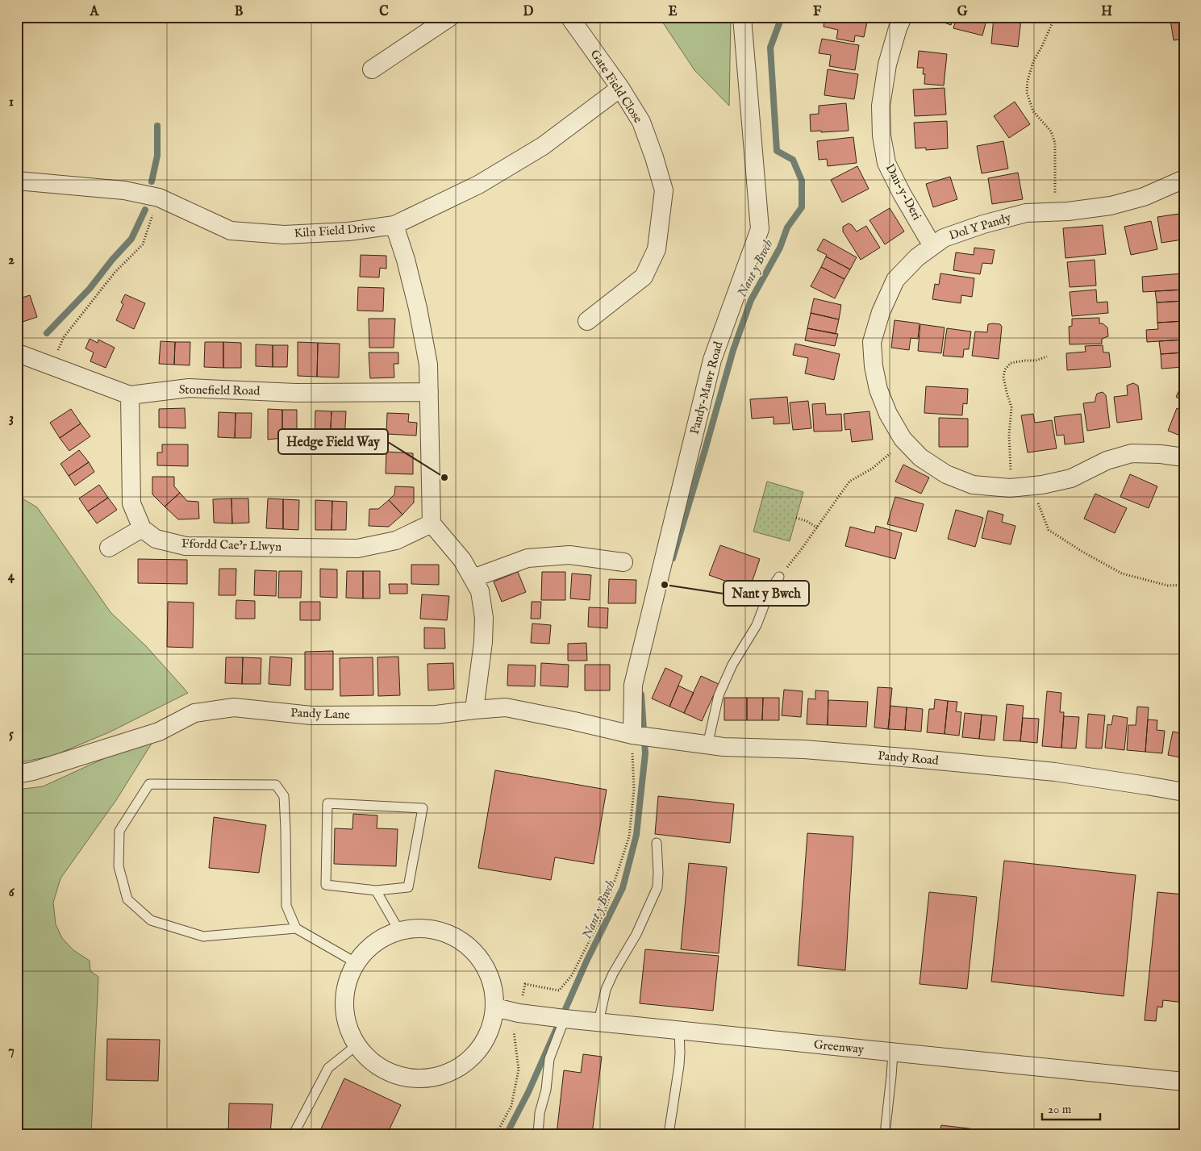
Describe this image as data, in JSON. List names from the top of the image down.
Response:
{
  "streets": {
    "street": [
      "Gate Field Close",
      "Dan-y-Deri",
      "Dol Y Pandy",
      "Kiln Field Drive",
      "Pandy-Mawr Road",
      "Stonefield Road",
      "Ffordd Cae'r Llwyn",
      "Pandy Lane",
      "Pandy Road",
      "Greenway"
    ]
  },
  "crossings": [
    ["Gate Field Close", "Kiln Field Drive"],
    ["Dan-y-Deri", "Dol Y Pandy"],
    ["Pandy-Mawr Road", "Pandy Lane"],
    ["Pandy-Mawr Road", "Pandy Road"],
    ["Pandy Lane", "Pandy Road"]
  ],
  "water": ["Nant y Bwch"],
  "places": ["Hedge Field Way", "Nant y Bwch"],
  "scale_bar": "20 m",
  "grid": {
    "columns": [
      "A",
      "B",
      "C",
      "D",
      "E",
      "F",
      "G",
      "H"
    ],
    "rows": [
      "1",
      "2",
      "3",
      "4",
      "5",
      "6",
      "7"
    ]
  }
}
